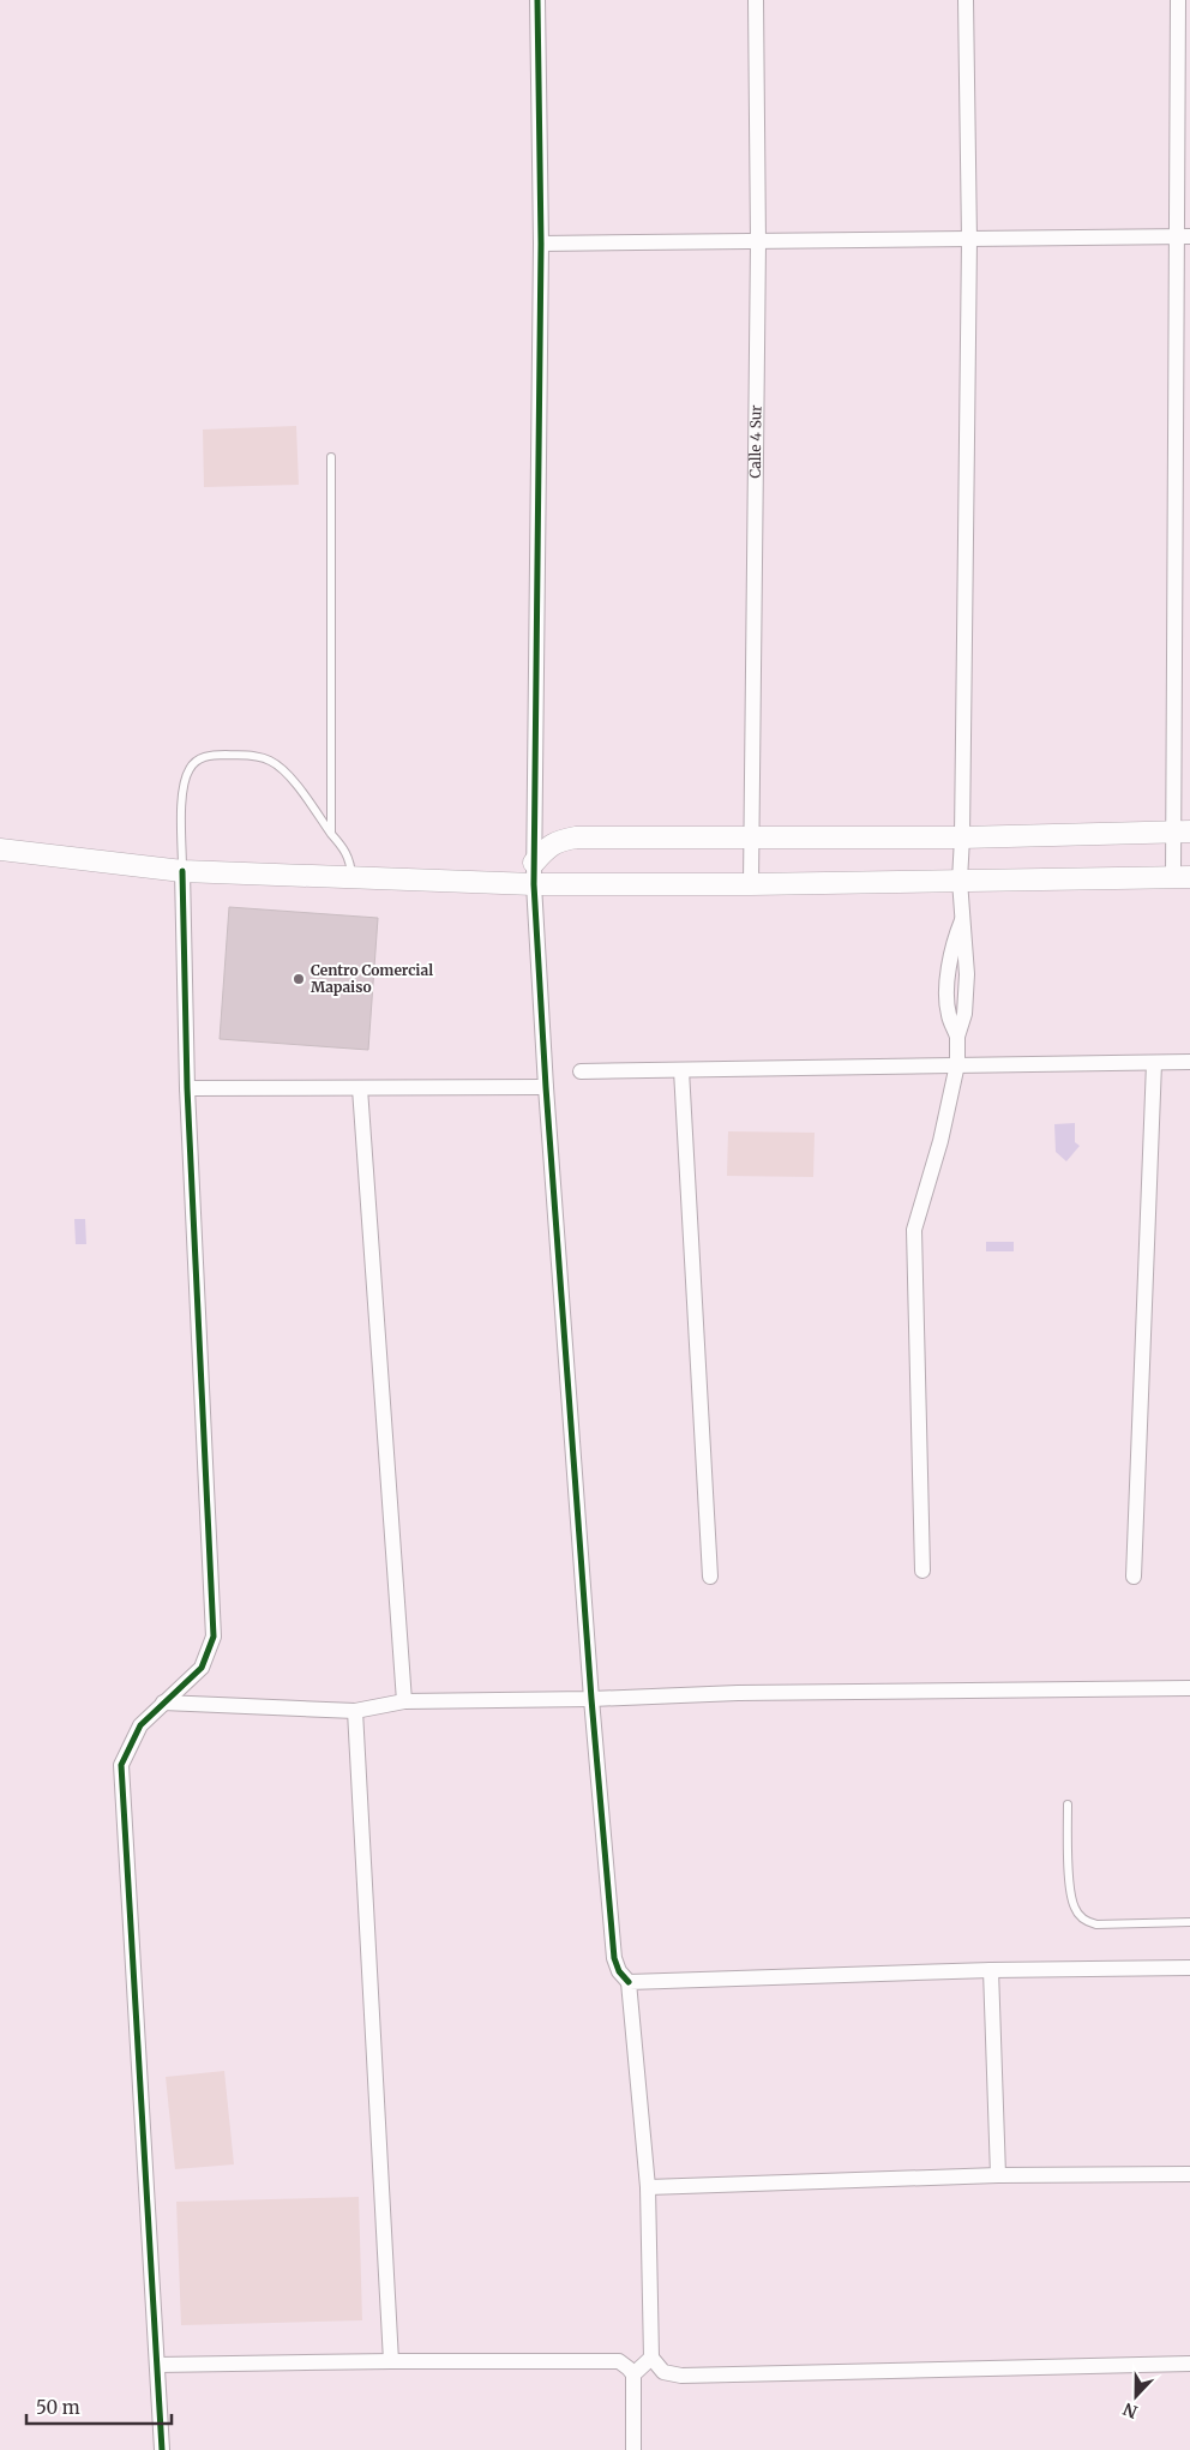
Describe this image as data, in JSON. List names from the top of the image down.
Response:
{
  "streets": {
    "street": ["Calle 4 Sur"]
  },
  "places": ["Centro Comercial Mapaiso"],
  "scale_bar": "50 m",
  "north": "bottom"
}
